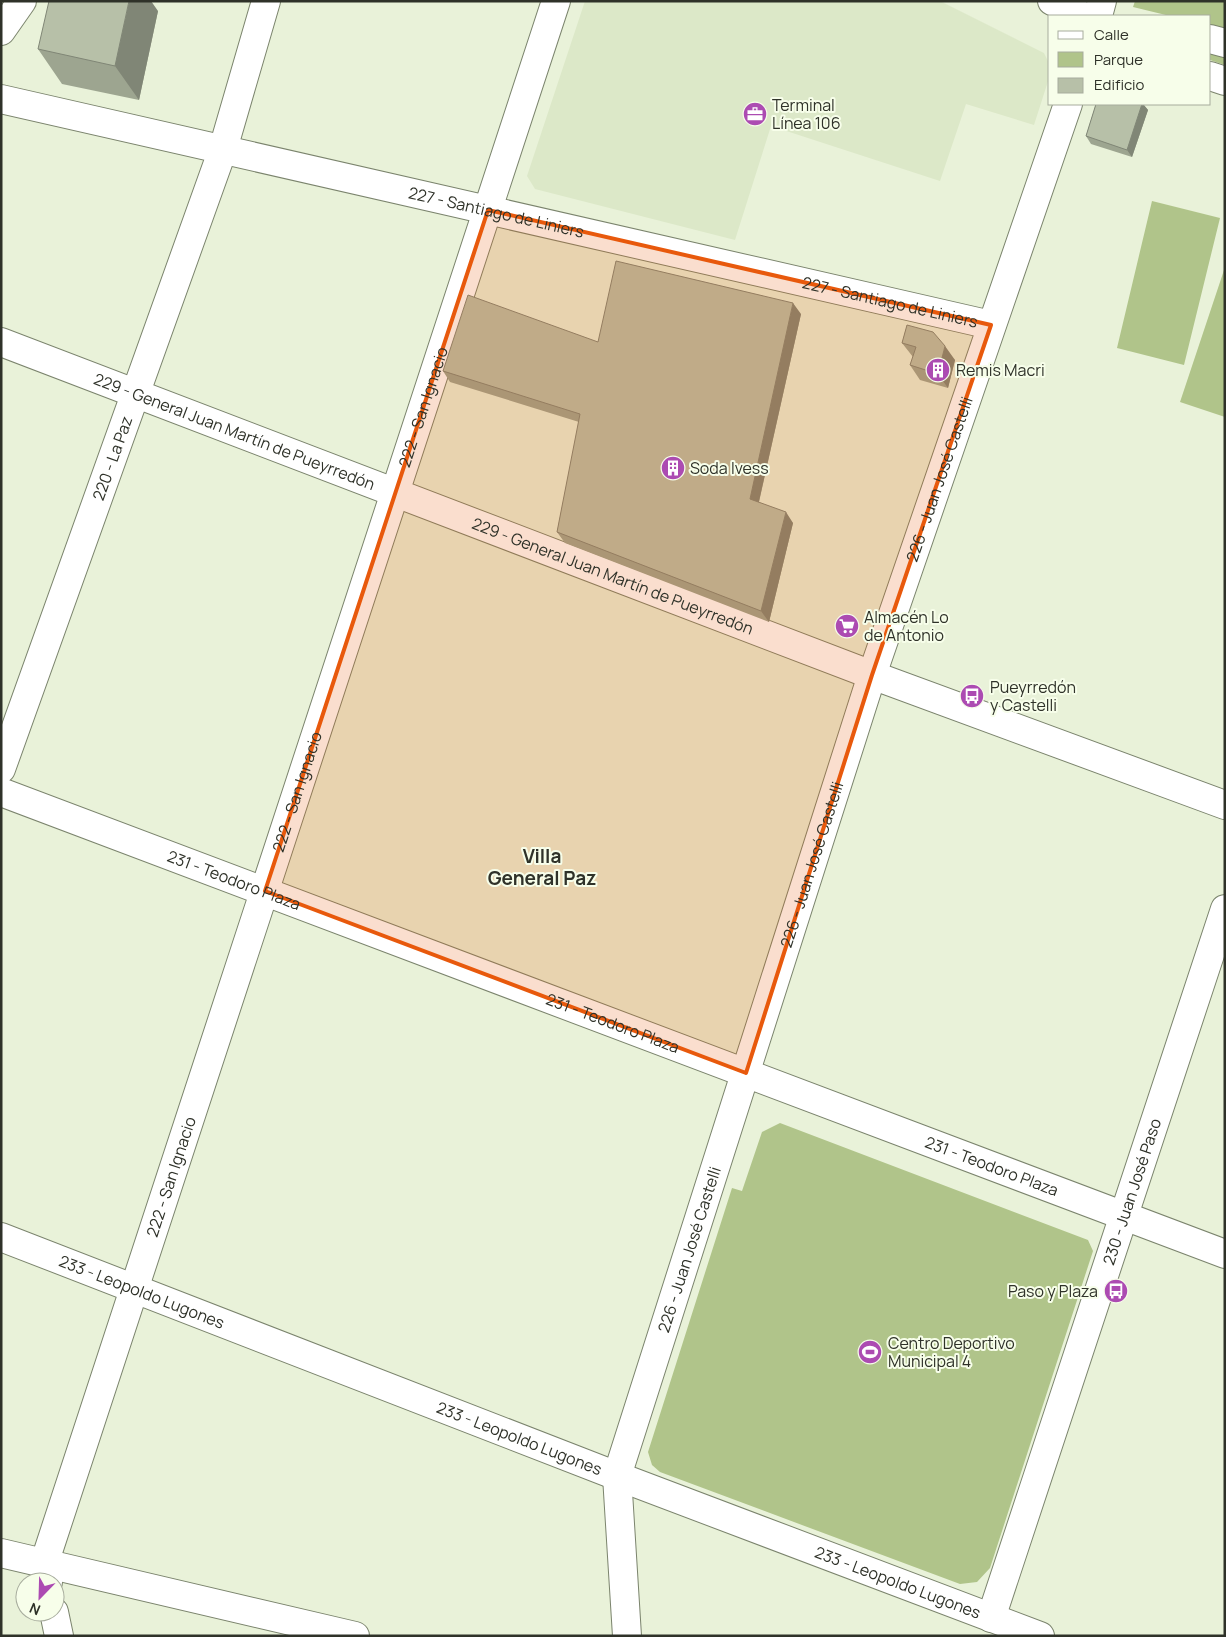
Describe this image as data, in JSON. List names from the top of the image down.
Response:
{
  "streets": {
    "main road": [
      "227 - Santiago de Liniers",
      "222 - San Ignacio",
      "229 - General Juan Martín de Pueyrredón",
      "220 - La Paz",
      "226 - Juan José Castelli",
      "231 - Teodoro Plaza",
      "230 - Juan José Paso",
      "233 - Leopoldo Lugones"
    ]
  },
  "crossings": [
    ["227 - Santiago de Liniers", "222 - San Ignacio"],
    ["227 - Santiago de Liniers", "220 - La Paz"],
    ["227 - Santiago de Liniers", "226 - Juan José Castelli"],
    ["222 - San Ignacio", "229 - General Juan Martín de Pueyrredón"],
    ["222 - San Ignacio", "231 - Teodoro Plaza"],
    ["222 - San Ignacio", "233 - Leopoldo Lugones"],
    ["229 - General Juan Martín de Pueyrredón", "220 - La Paz"],
    ["229 - General Juan Martín de Pueyrredón", "226 - Juan José Castelli"],
    ["226 - Juan José Castelli", "231 - Teodoro Plaza"],
    ["226 - Juan José Castelli", "233 - Leopoldo Lugones"],
    ["231 - Teodoro Plaza", "230 - Juan José Paso"],
    ["230 - Juan José Paso", "233 - Leopoldo Lugones"]
  ],
  "districts": ["Villa General Paz"],
  "places": {
    "office": ["Terminal Línea 106"],
    "building": ["Remis Macri", "Soda Ivess"],
    "supermarket": ["Almacén Lo de Antonio"],
    "bus stop": ["Pueyrredón y Castelli", "Paso y Plaza"],
    "sports": ["Centro Deportivo Municipal 4"]
  },
  "legend": ["Calle", "Parque", "Edificio"],
  "north": "bottom left"
}
